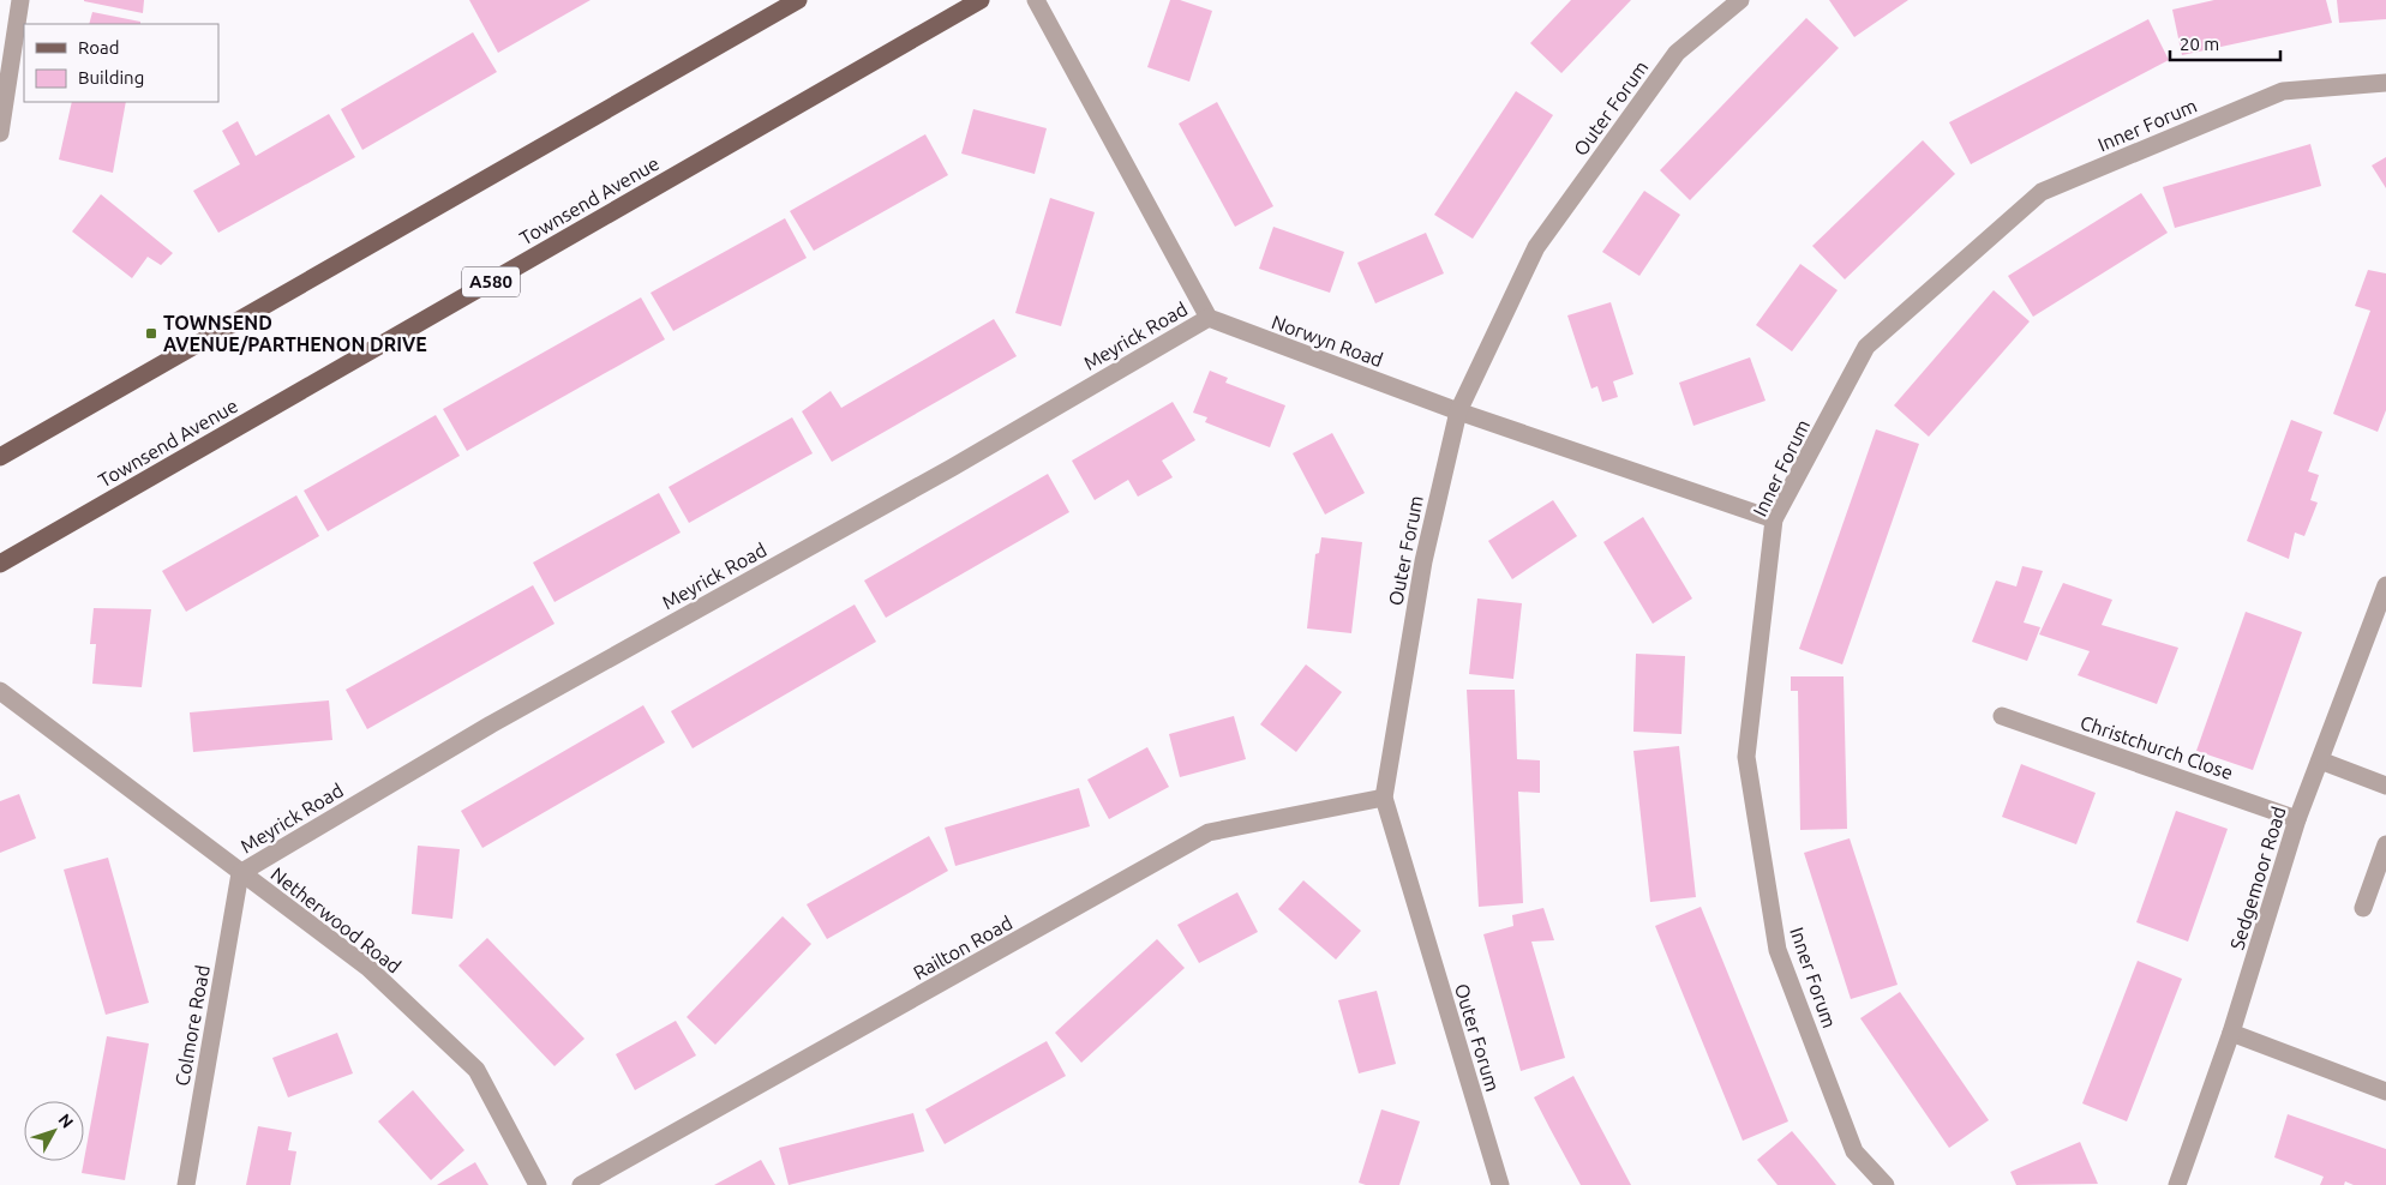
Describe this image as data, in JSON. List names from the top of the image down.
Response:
{
  "streets": {
    "main road": ["Townsend Avenue", "A580"],
    "street": [
      "Outer Forum",
      "Inner Forum",
      "Meyrick Road",
      "Norwyn Road",
      "Christchurch Close",
      "Sedgemoor Road",
      "Netherwood Road",
      "Railton Road",
      "Colmore Road"
    ]
  },
  "crossings": [
    ["Outer Forum", "Norwyn Road"],
    ["Outer Forum", "Railton Road"],
    ["Inner Forum", "Norwyn Road"],
    ["Meyrick Road", "Norwyn Road"],
    ["Meyrick Road", "Netherwood Road"],
    ["Meyrick Road", "Colmore Road"],
    ["Christchurch Close", "Sedgemoor Road"],
    ["Netherwood Road", "Colmore Road"]
  ],
  "places": {
    "transit": ["TOWNSEND AVENUE/PARTHENON DRIVE"]
  },
  "legend": ["Road", "Building"],
  "scale_bar": "20 m",
  "north": "top right"
}
